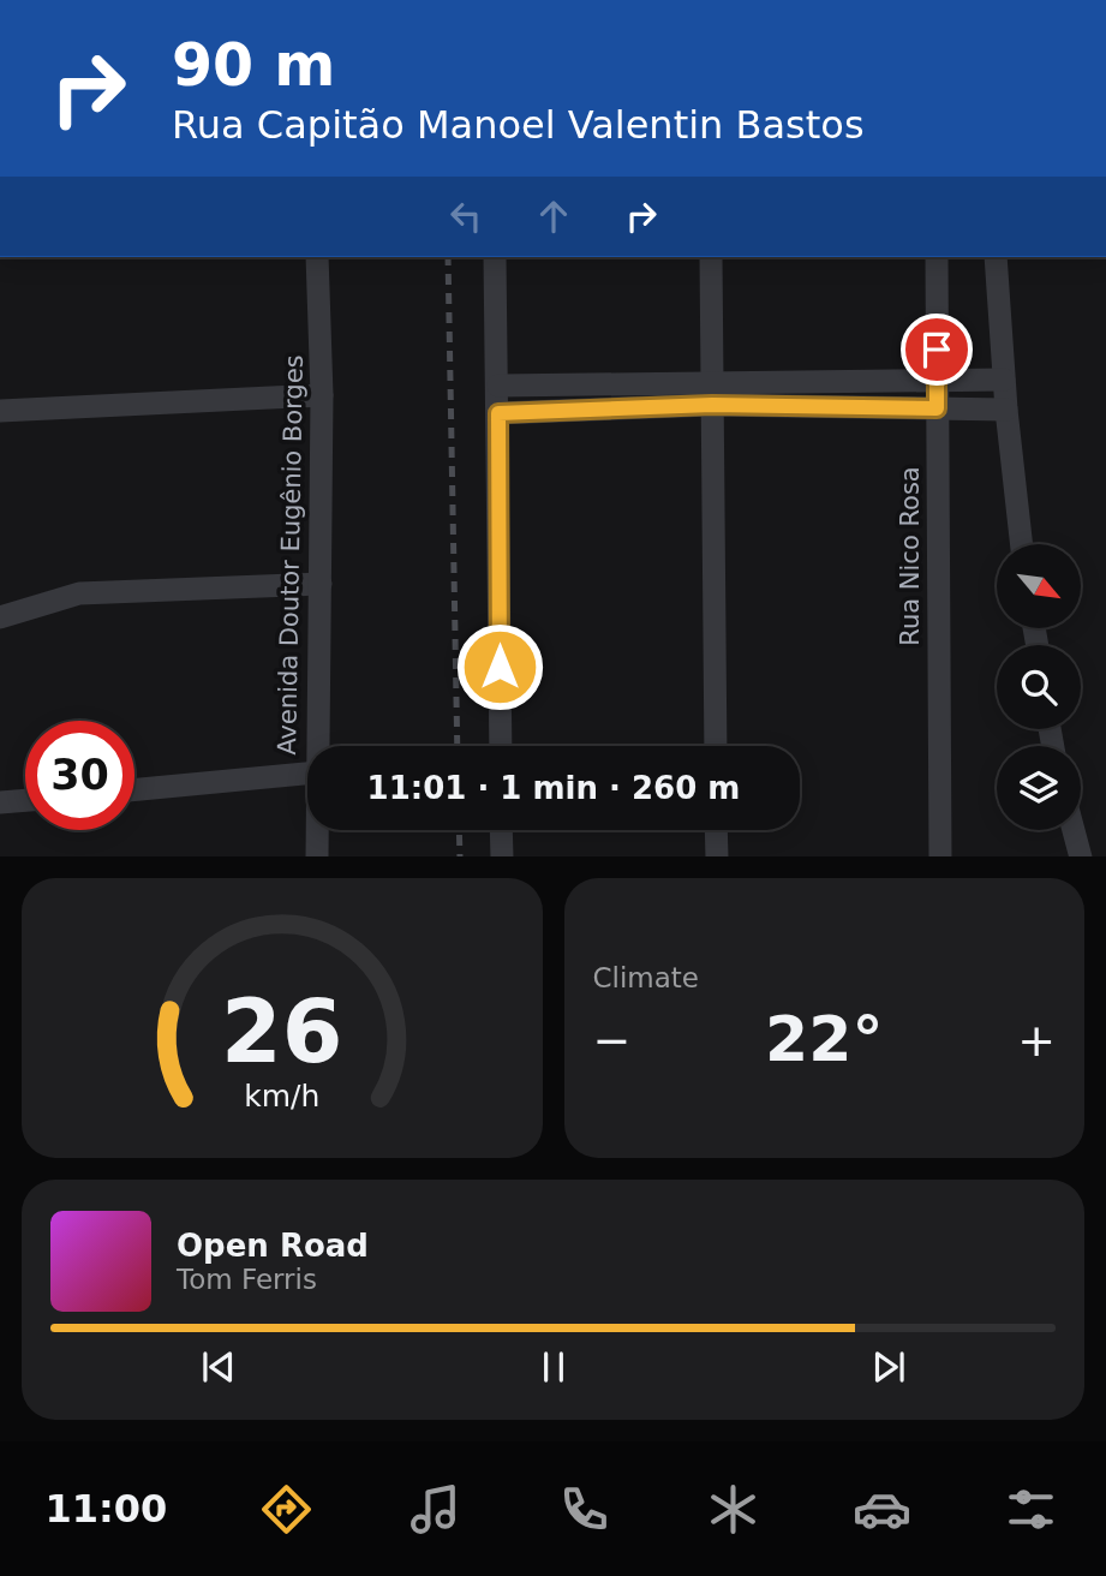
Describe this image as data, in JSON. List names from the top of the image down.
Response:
{
  "streets": {
    "street": ["Avenida Doutor Eugênio Borges", "Rua Nico Rosa"]
  },
  "north": "bottom right",
  "page": {
    "turn": ["90 m", "Rua Capitão Manoel Valentin Bastos"],
    "limit": "30",
    "trip": "11:01 · 1 min · 260 m",
    "tile": "Climate",
    "heat": ["−", "22°", "+"],
    "song": ["Open Road", "Tom Ferris"],
    "tabs": "11:00",
    "gauge": ["26", "km/h"]
  }
}
